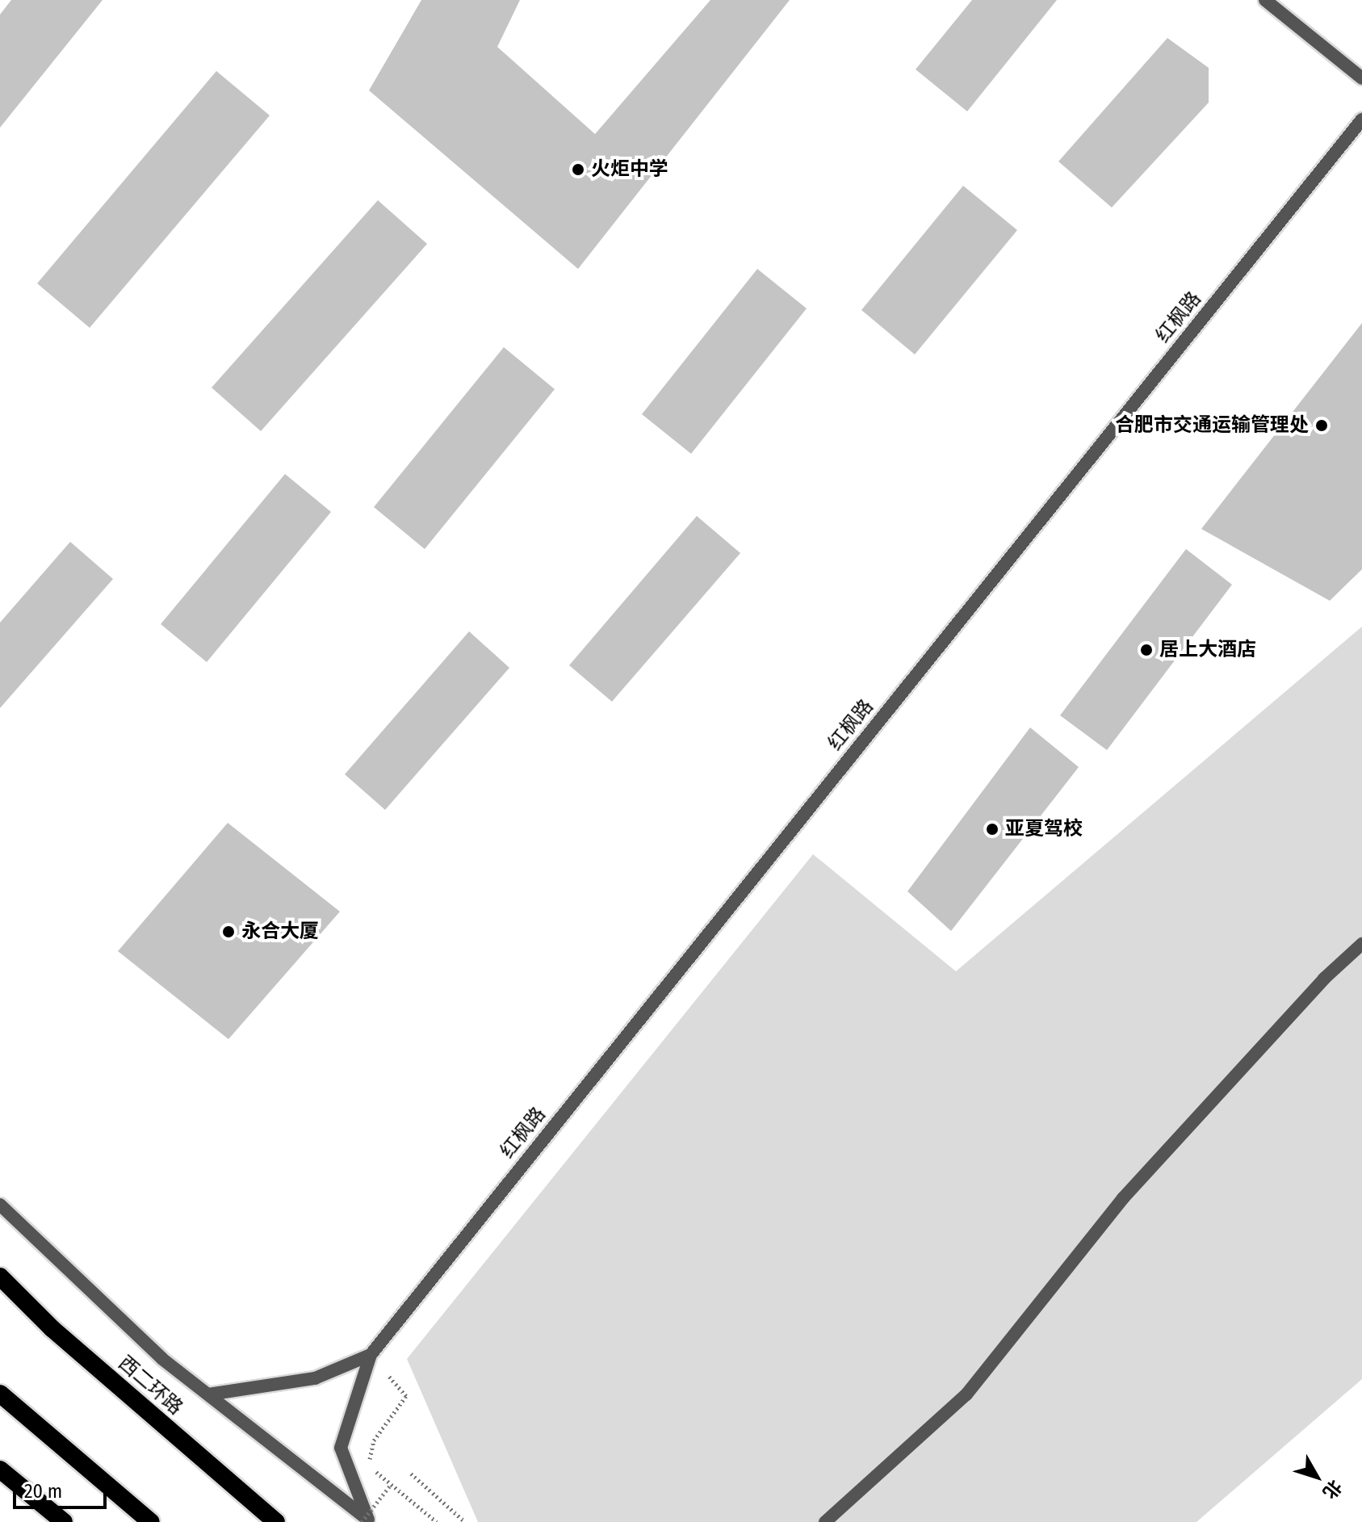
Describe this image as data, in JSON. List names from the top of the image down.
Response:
{
  "streets": {
    "highway": ["西二环路"],
    "street": ["红枫路"]
  },
  "places": [
    "火炬中学",
    "合肥市交通运输管理处",
    "居上大酒店",
    "亚夏驾校",
    "永合大厦"
  ],
  "scale_bar": "20 m",
  "north": "bottom right"
}
